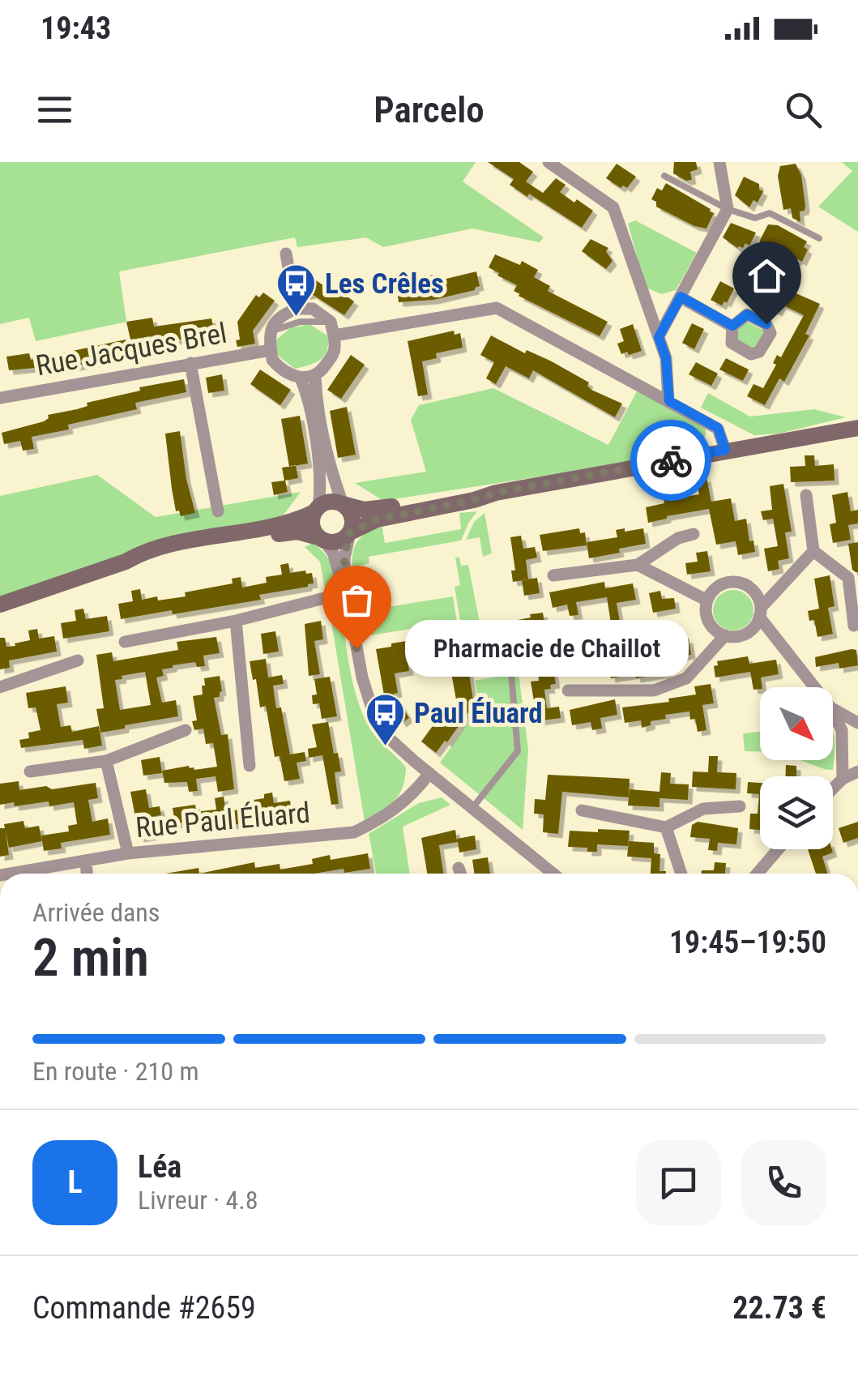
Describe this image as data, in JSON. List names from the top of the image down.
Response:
{
  "streets": {
    "street": ["Rue Jacques Brel", "Rue Paul Éluard"]
  },
  "places": {
    "bus stop": ["Les Crêles", "Paul Éluard"],
    "other": ["Pharmacie de Chaillot"]
  },
  "north": "bottom right",
  "page": {
    "status": "19:43",
    "header": "Parcelo",
    "bubble": "Pharmacie de Chaillot",
    "heading": ["2 min", "Arrivée dans", "19:45–19:50"],
    "panel": [
      "Léa",
      "Livreur · 4.8",
      "Commande #2659",
      "22.73 €"
    ],
    "bar": "En route · 210 m",
    "round": "L"
  }
}
